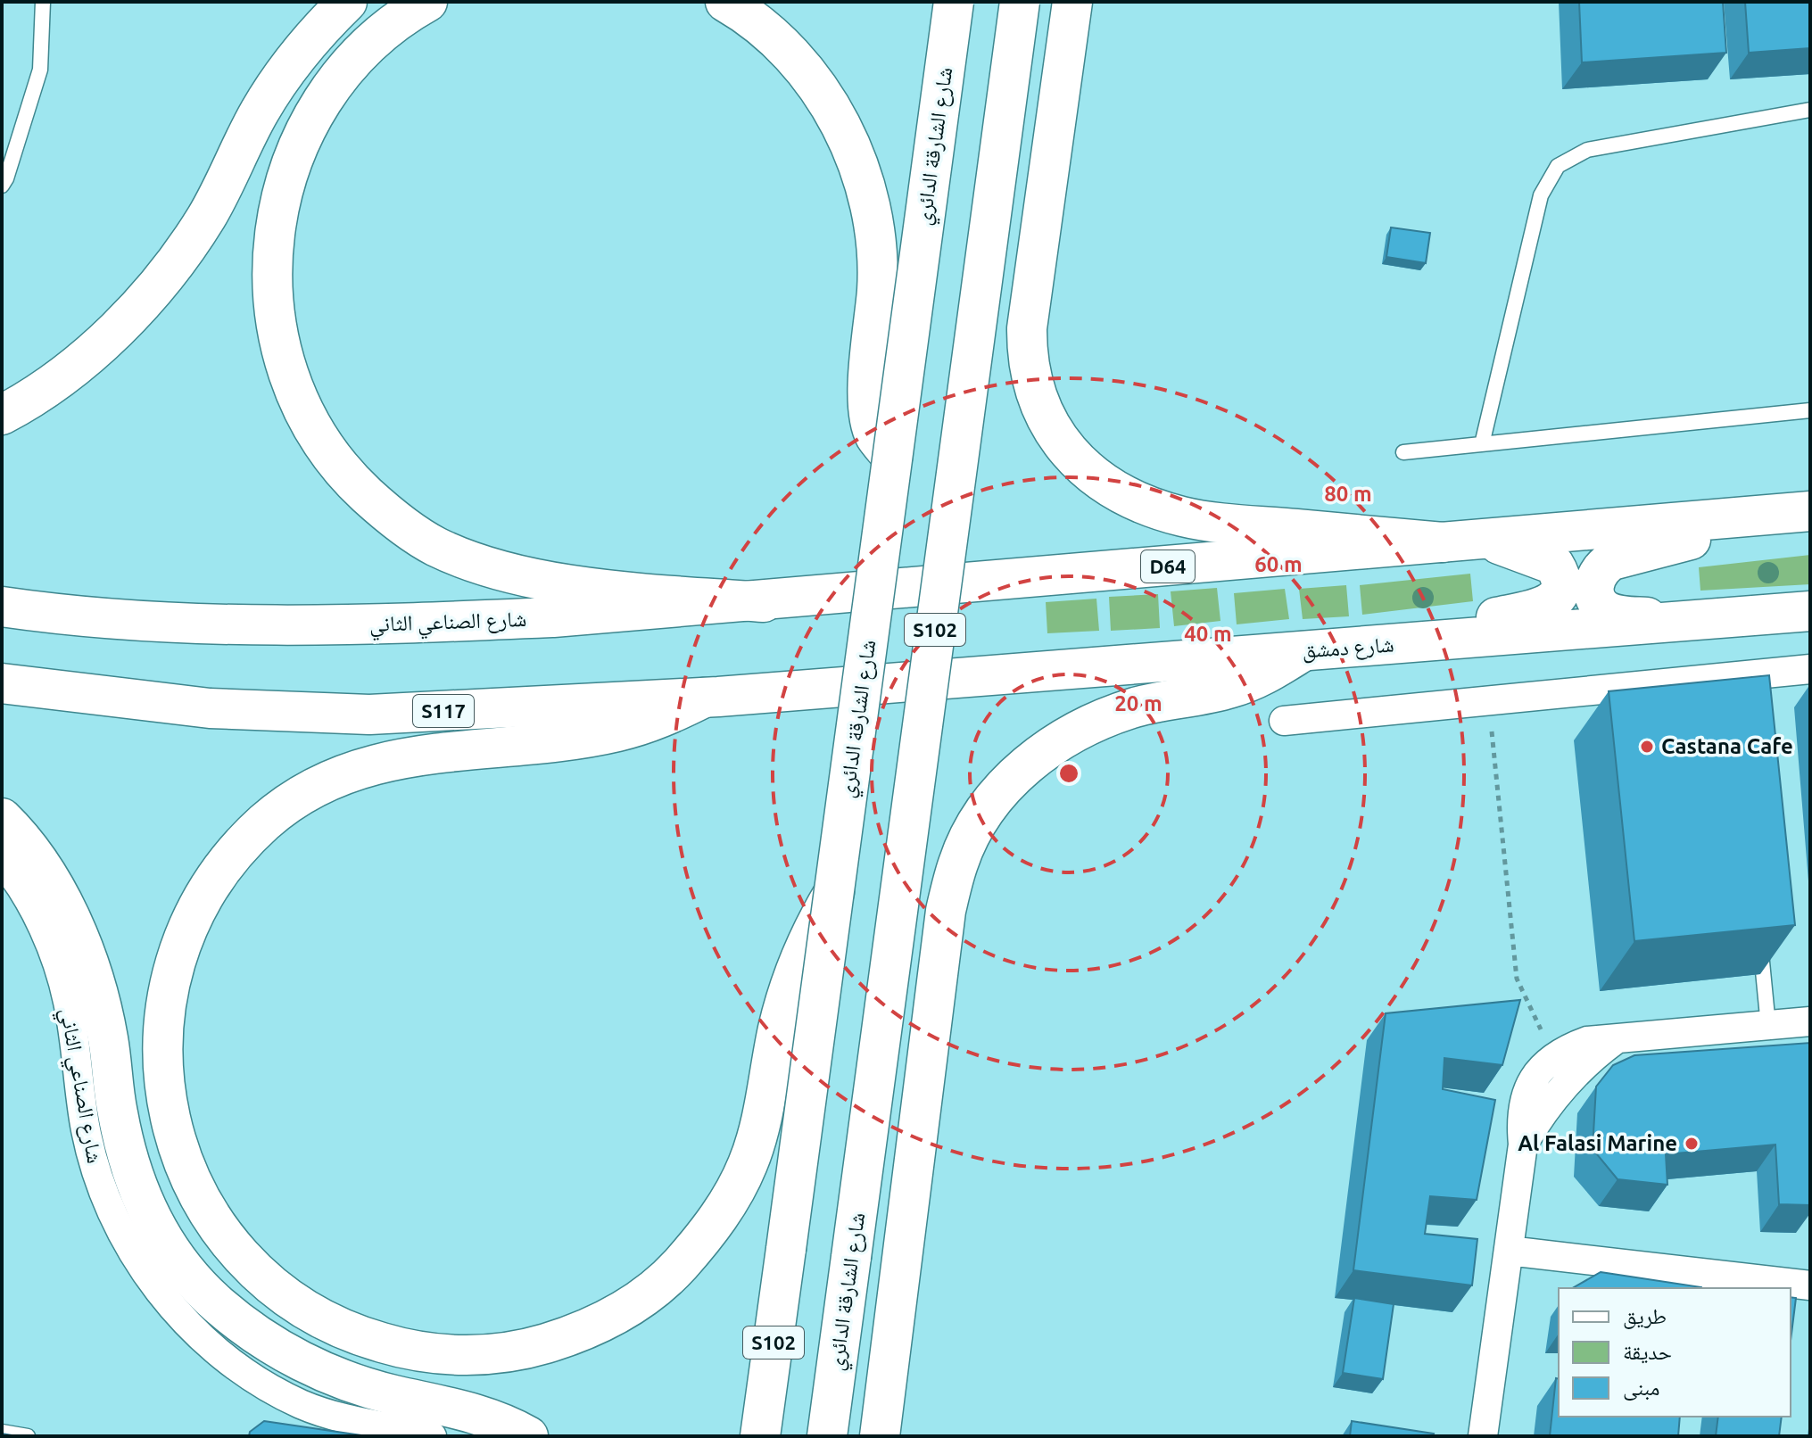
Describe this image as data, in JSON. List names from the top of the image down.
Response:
{
  "streets": {
    "main road": [
      "شارع الشارقة الدائري",
      "D64",
      "شارع الصناعي الثاني",
      "S102",
      "شارع دمشق",
      "S117"
    ]
  },
  "crossings": [
    ["D64", "شارع الصناعي الثاني"],
    ["شارع دمشق", "S117"]
  ],
  "places": ["Castana Cafe", "Al Falasi Marine"],
  "legend": ["طريق", "حديقة", "مبنى"],
  "rings": [
    "80 m",
    "60 m",
    "40 m",
    "20 m"
  ]
}
